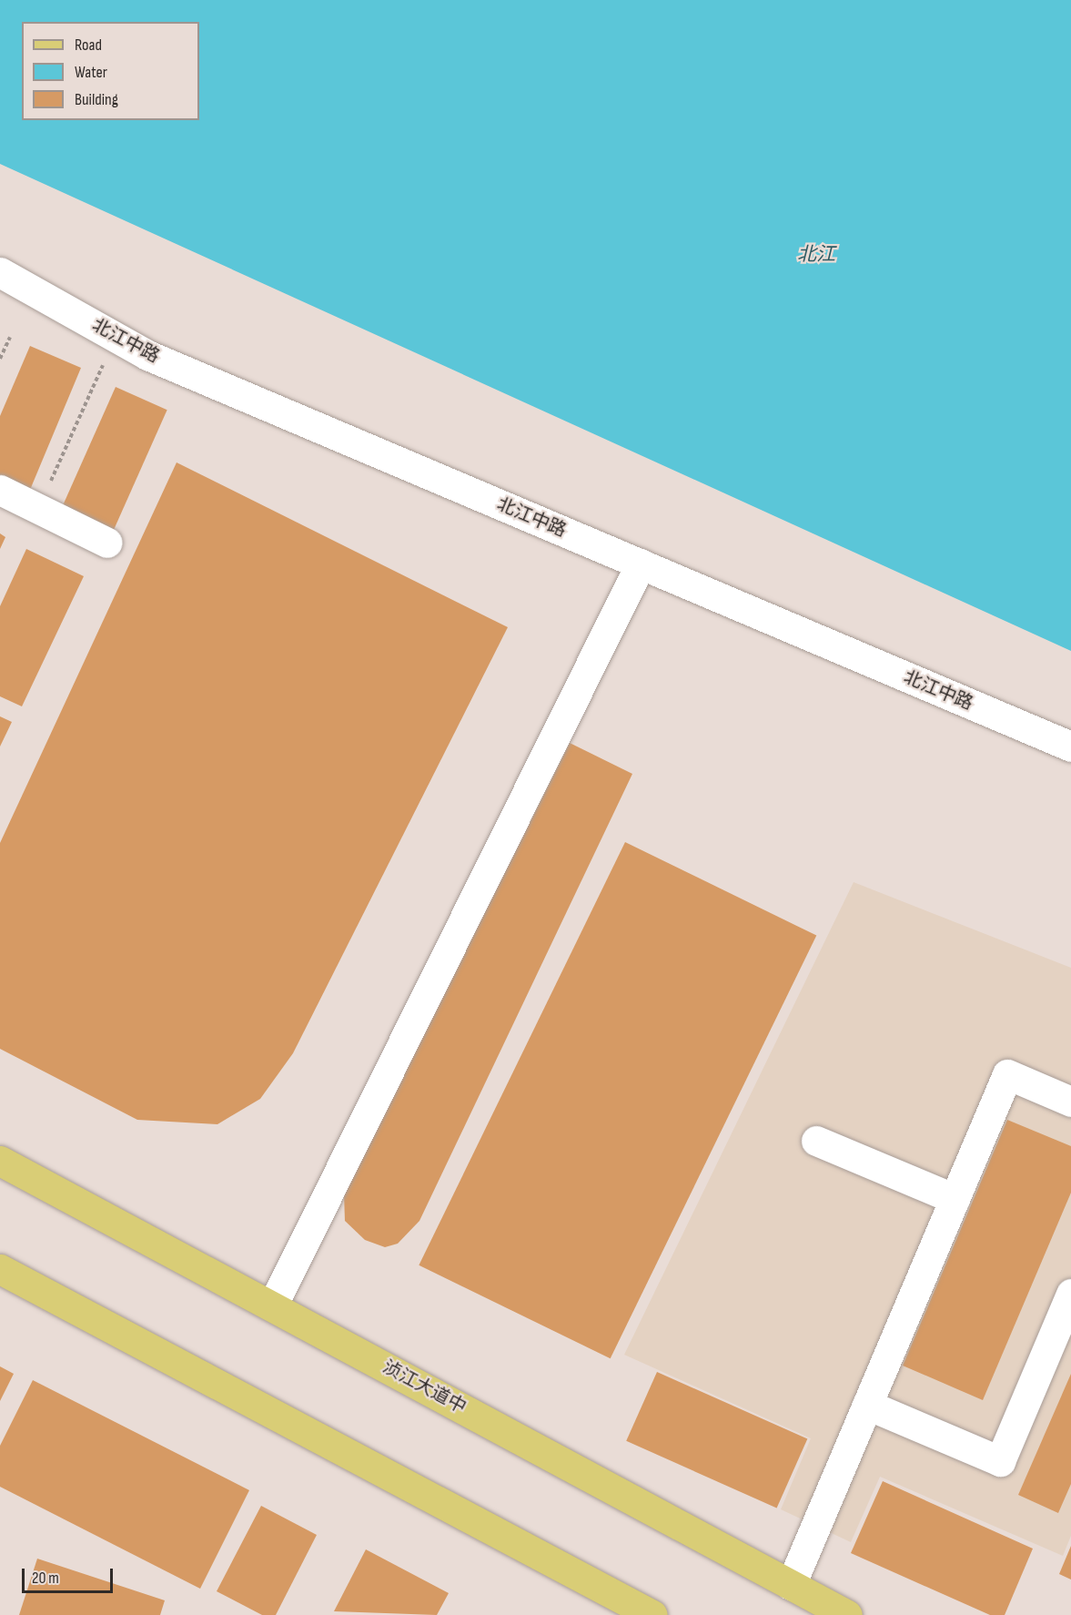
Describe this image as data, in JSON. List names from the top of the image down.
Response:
{
  "streets": {
    "main road": ["浈江大道中"],
    "street": ["北江中路"]
  },
  "water": ["北江"],
  "legend": ["Road", "Water", "Building"],
  "scale_bar": "20 m"
}
